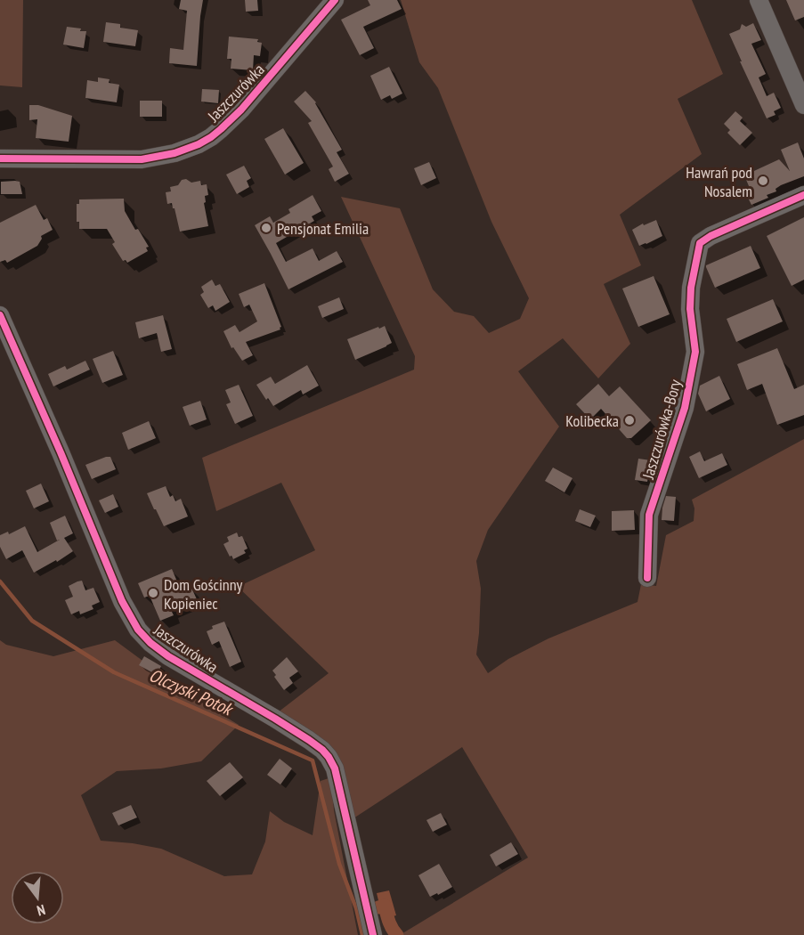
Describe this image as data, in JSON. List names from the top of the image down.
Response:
{
  "streets": {
    "street": ["Jaszczurówka", "Jaszczurówka-Bory"]
  },
  "water": ["Olczyski Potok"],
  "places": [
    "Hawrań pod Nosalem",
    "Pensjonat Emilia",
    "Kolibecka",
    "Dom Gościnny Kopieniec"
  ],
  "north": "bottom"
}
